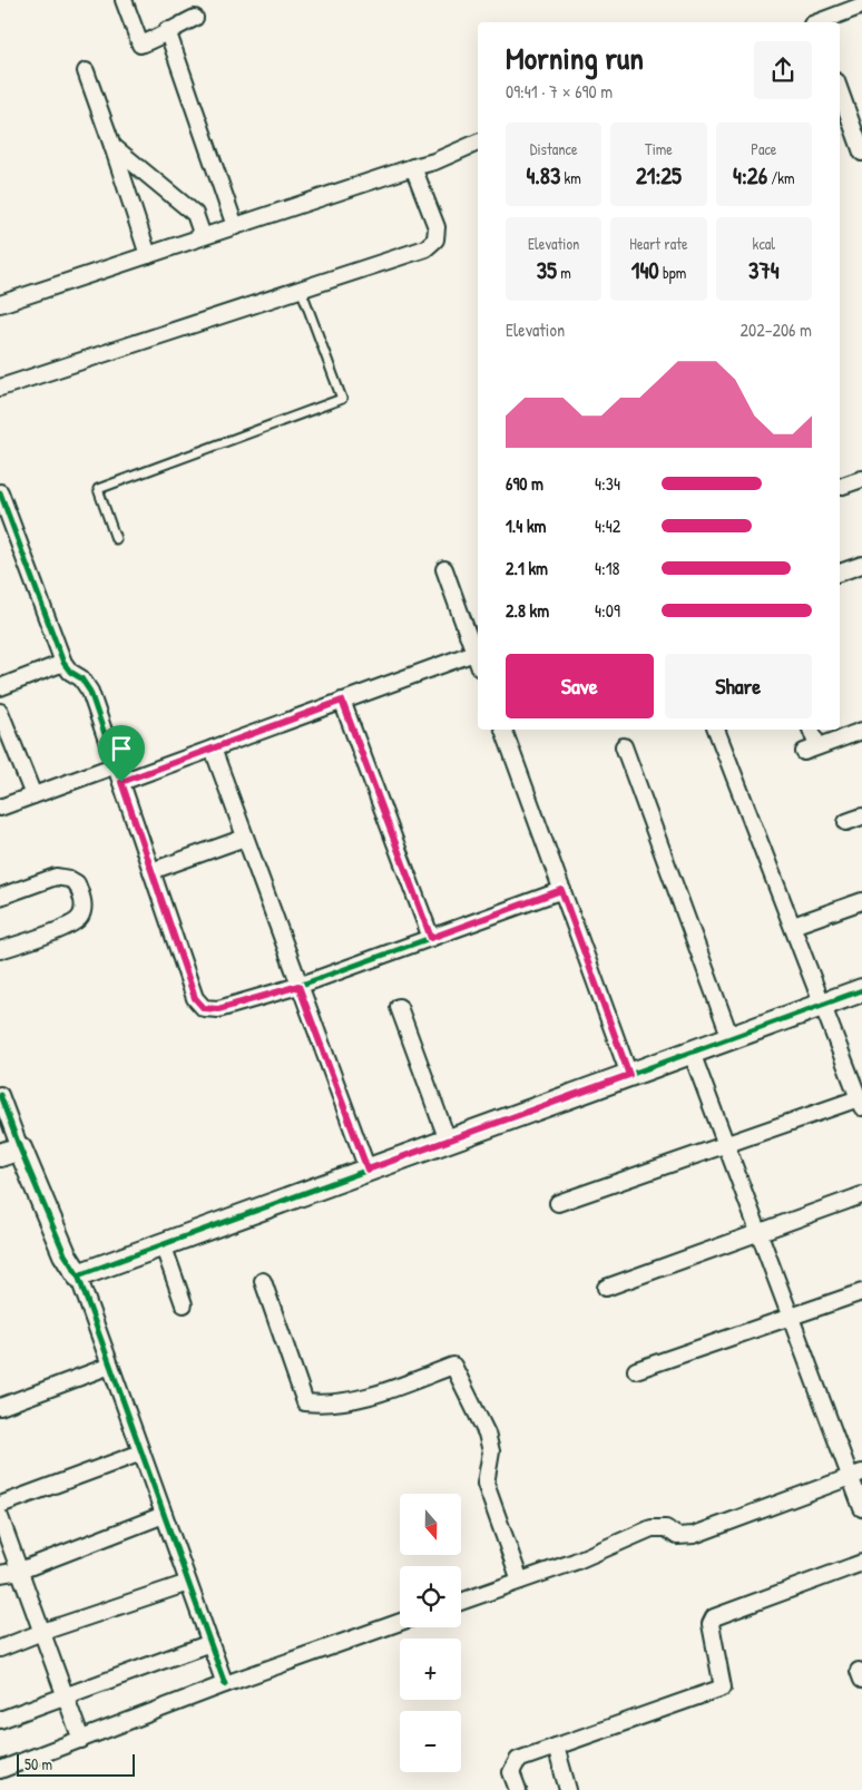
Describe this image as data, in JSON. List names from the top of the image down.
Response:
{
  "scale_bar": "50 m",
  "north": "bottom",
  "page": {
    "heading": ["Morning run", "09:41 · 7 × 690 m"],
    "stats": [
      ["Distance", "4.83 km"],
      ["Time", "21:25"],
      ["Pace", "4:26 /km"],
      ["Elevation", "35 m"],
      ["Heart rate", "140 bpm"],
      ["kcal", "374"]
    ],
    "chart": ["Elevation", "202–206 m"],
    "list": [
      {
        "name": "690 m",
        "note": "4:34"
      },
      {
        "name": "1.4 km",
        "note": "4:42"
      },
      {
        "name": "2.1 km",
        "note": "4:18"
      },
      {
        "name": "2.8 km",
        "note": "4:09"
      }
    ],
    "buttons": ["Save", "Share"],
    "map_buttons": ["+", "−"],
    "scale": "50 m"
  }
}
